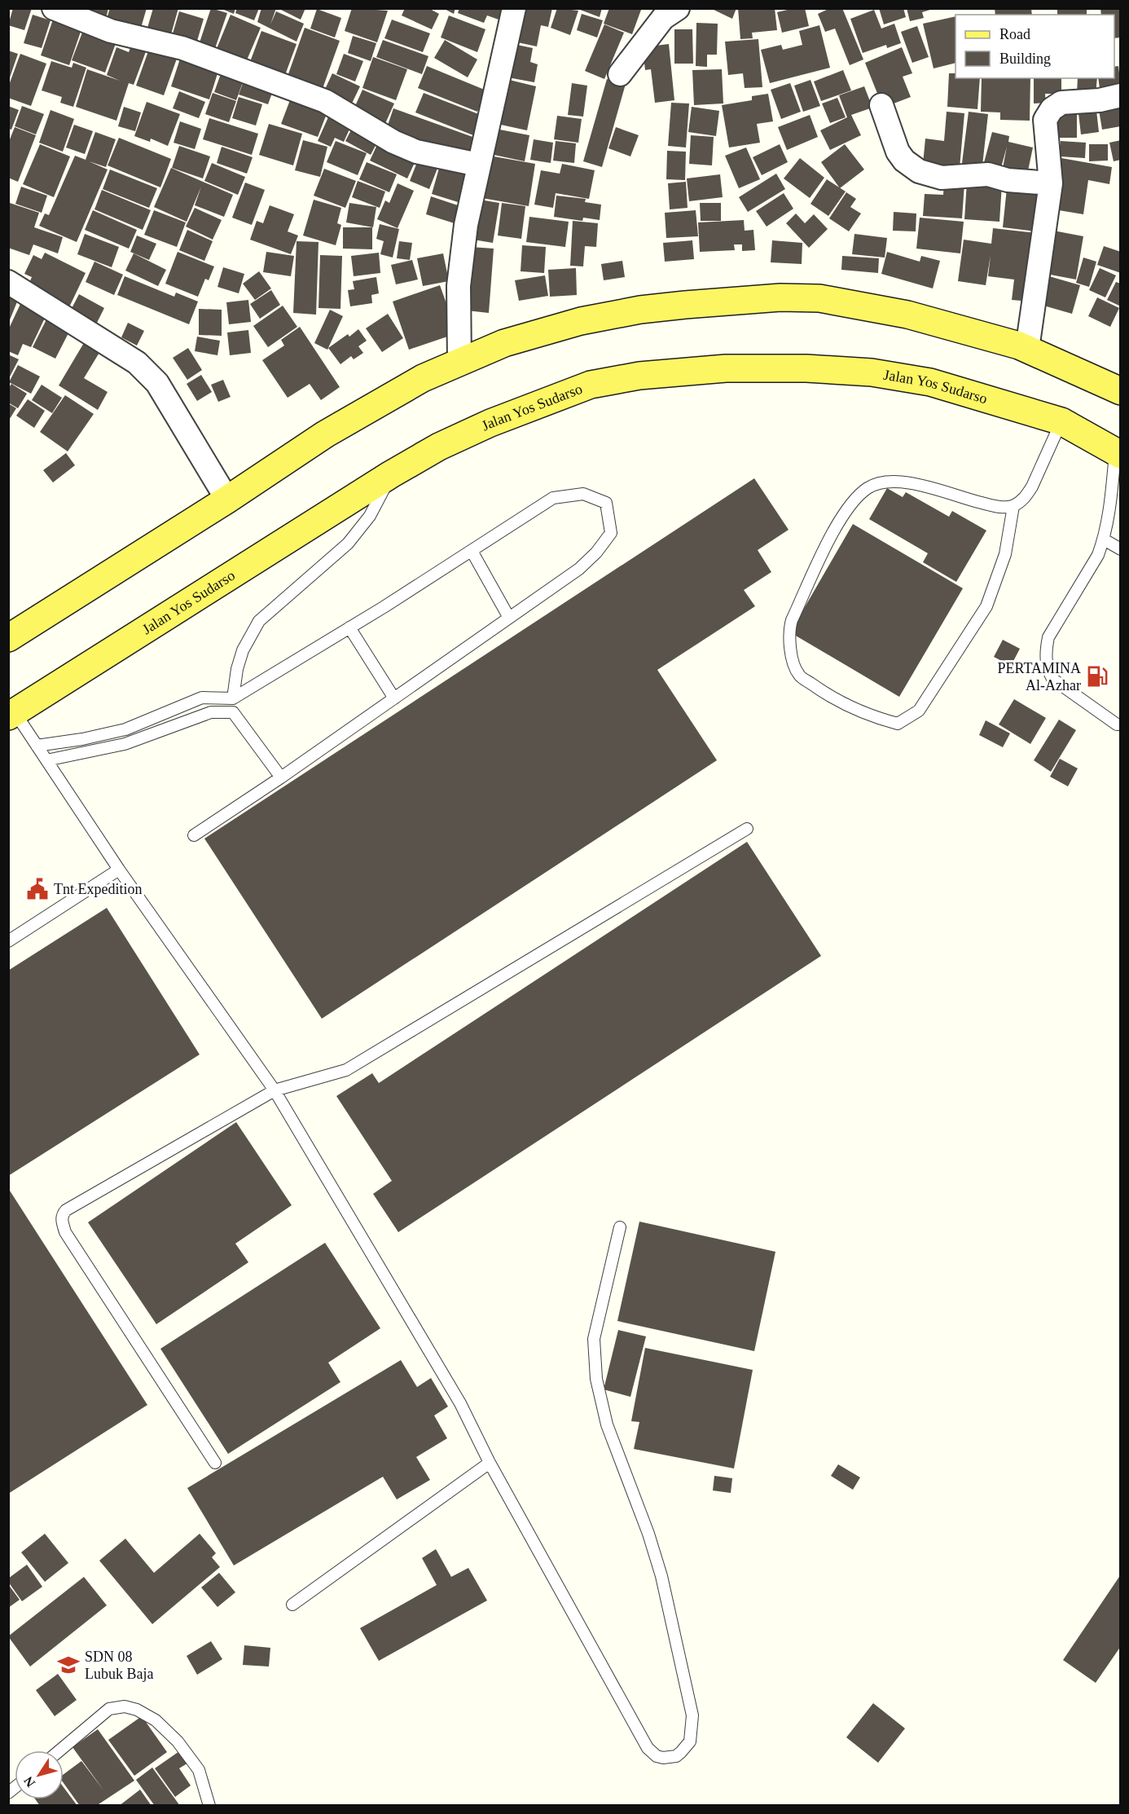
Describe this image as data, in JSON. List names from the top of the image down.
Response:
{
  "streets": {
    "main road": ["Jalan Yos Sudarso"]
  },
  "places": {
    "fuel station": ["PERTAMINA Al-Azhar"],
    "public building": ["Tnt Expedition"],
    "school or university": ["SDN 08 Lubuk Baja"]
  },
  "legend": ["Road", "Building"],
  "north": "bottom left"
}
